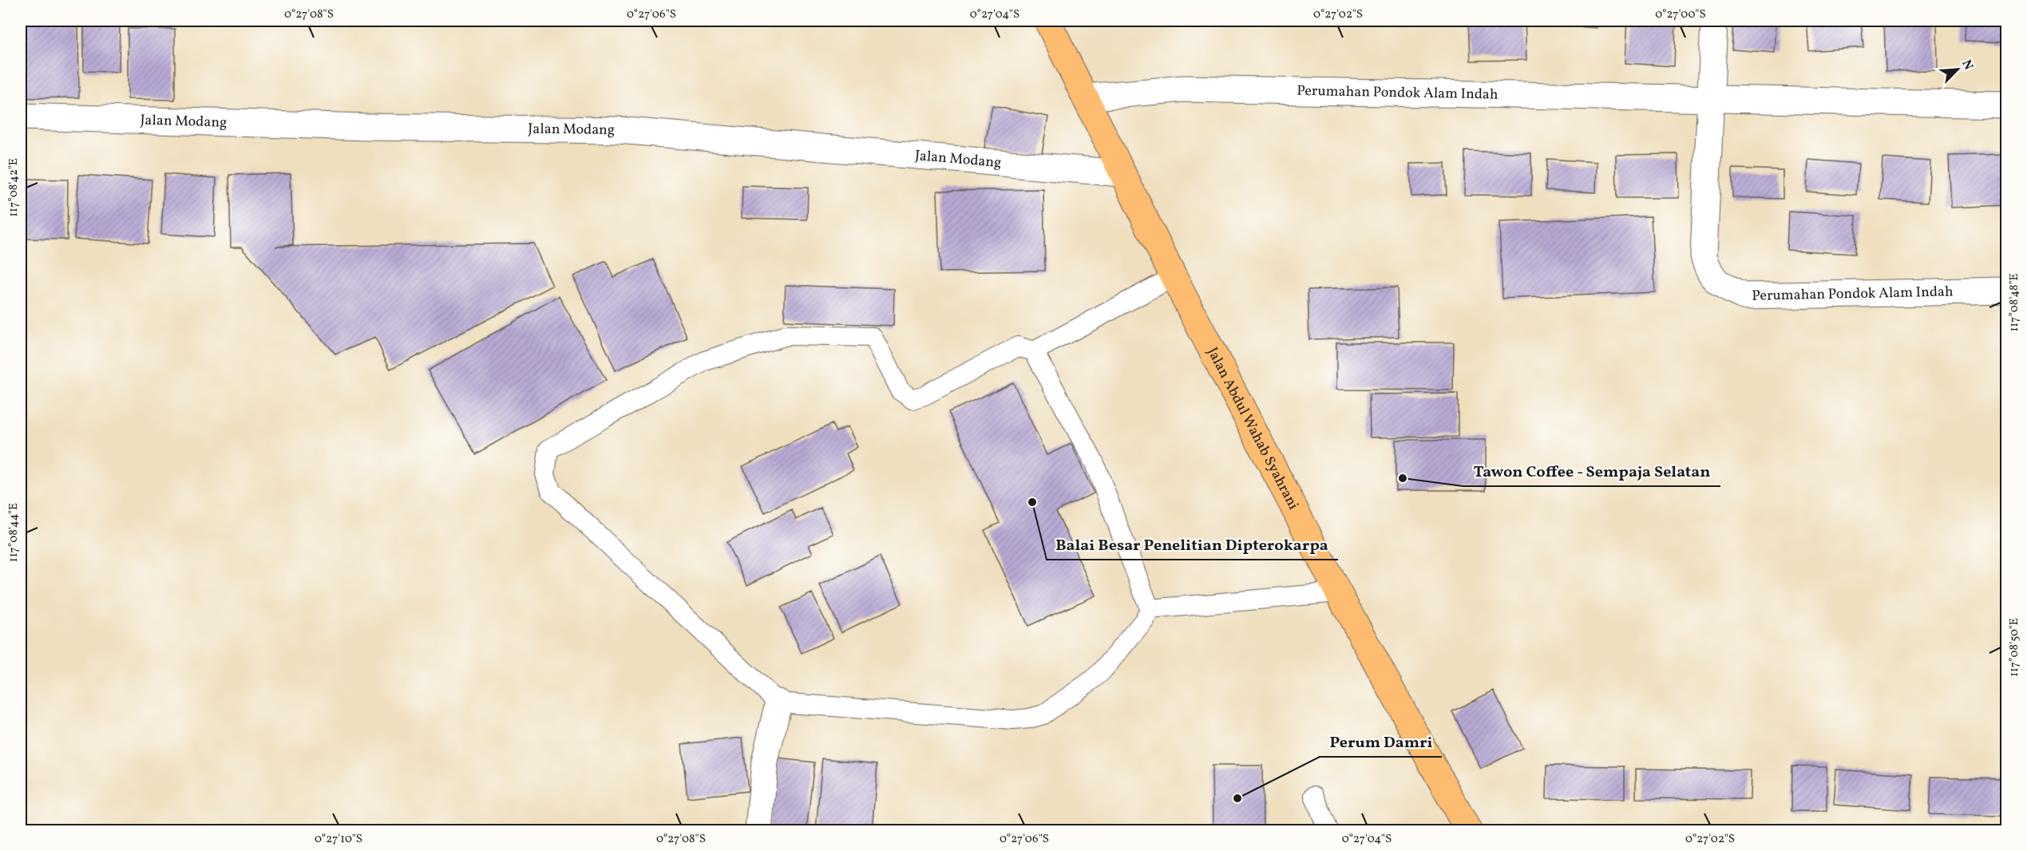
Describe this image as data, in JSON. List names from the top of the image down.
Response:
{
  "streets": {
    "highway": ["Jalan Abdul Wahab Syahrani"],
    "street": ["Perumahan Pondok Alam Indah", "Jalan Modang"]
  },
  "crossings": [
    ["Perumahan Pondok Alam Indah", "Jalan Abdul Wahab Syahrani"],
    ["Jalan Modang", "Jalan Abdul Wahab Syahrani"]
  ],
  "places": ["Tawon Coffee - Sempaja Selatan", "Balai Besar Penelitian Dipterokarpa", "Perum Damri"],
  "north": "top right",
  "coordinates": [
    "0°27'08\"S",
    "0°27'06\"S",
    "0°27'04\"S",
    "0°27'02\"S",
    "0°27'00\"S",
    "117°08'42\"E",
    "117°08'48\"E",
    "117°08'44\"E",
    "117°08'50\"E",
    "0°27'10\"S"
  ]
}
